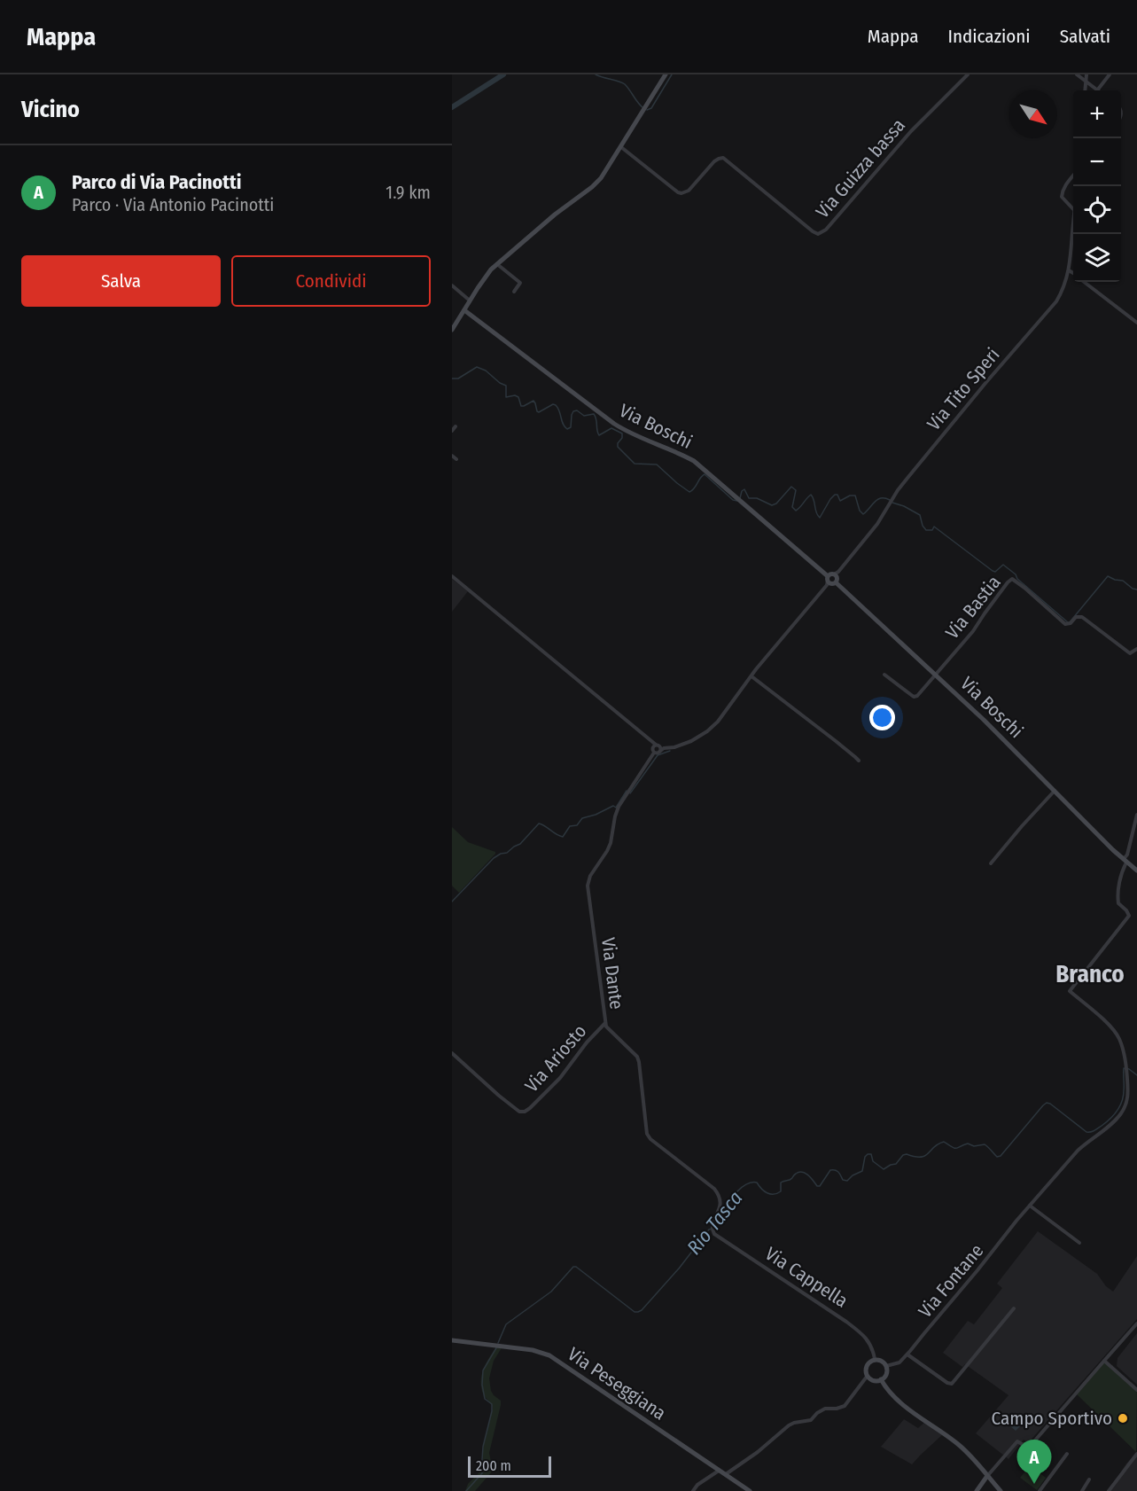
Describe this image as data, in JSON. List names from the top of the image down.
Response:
{
  "streets": {
    "street": [
      "Via Guizza bassa",
      "Via Tito Speri",
      "Via Boschi",
      "Via Bastia",
      "Via Dante",
      "Via Ariosto",
      "Via Cappella",
      "Via Fontane",
      "Via Peseggiana"
    ]
  },
  "crossings": [
    ["Via Tito Speri", "Via Boschi"],
    ["Via Tito Speri", "Via Dante"],
    ["Via Boschi", "Via Bastia"],
    ["Via Boschi", "Via Fontane"],
    ["Via Dante", "Via Ariosto"],
    ["Via Dante", "Via Cappella"],
    ["Via Cappella", "Via Fontane"]
  ],
  "districts": ["Branco"],
  "water": ["Rio Tasca"],
  "places": ["Campo Sportivo"],
  "scale_bar": "200 m",
  "north": "bottom right",
  "page": {
    "header": "Mappa",
    "nav": ["Mappa", "Indicazioni", "Salvati"],
    "heading": "Vicino",
    "map_buttons": ["+", "−"],
    "list": [
      {
        "mark": "A",
        "name": "Parco di Via Pacinotti",
        "note": "Parco · Via Antonio Pacinotti",
        "value": "1.9 km"
      }
    ],
    "buttons": ["Salva", "Condividi"],
    "pins": "A",
    "scale": "200 m"
  }
}
